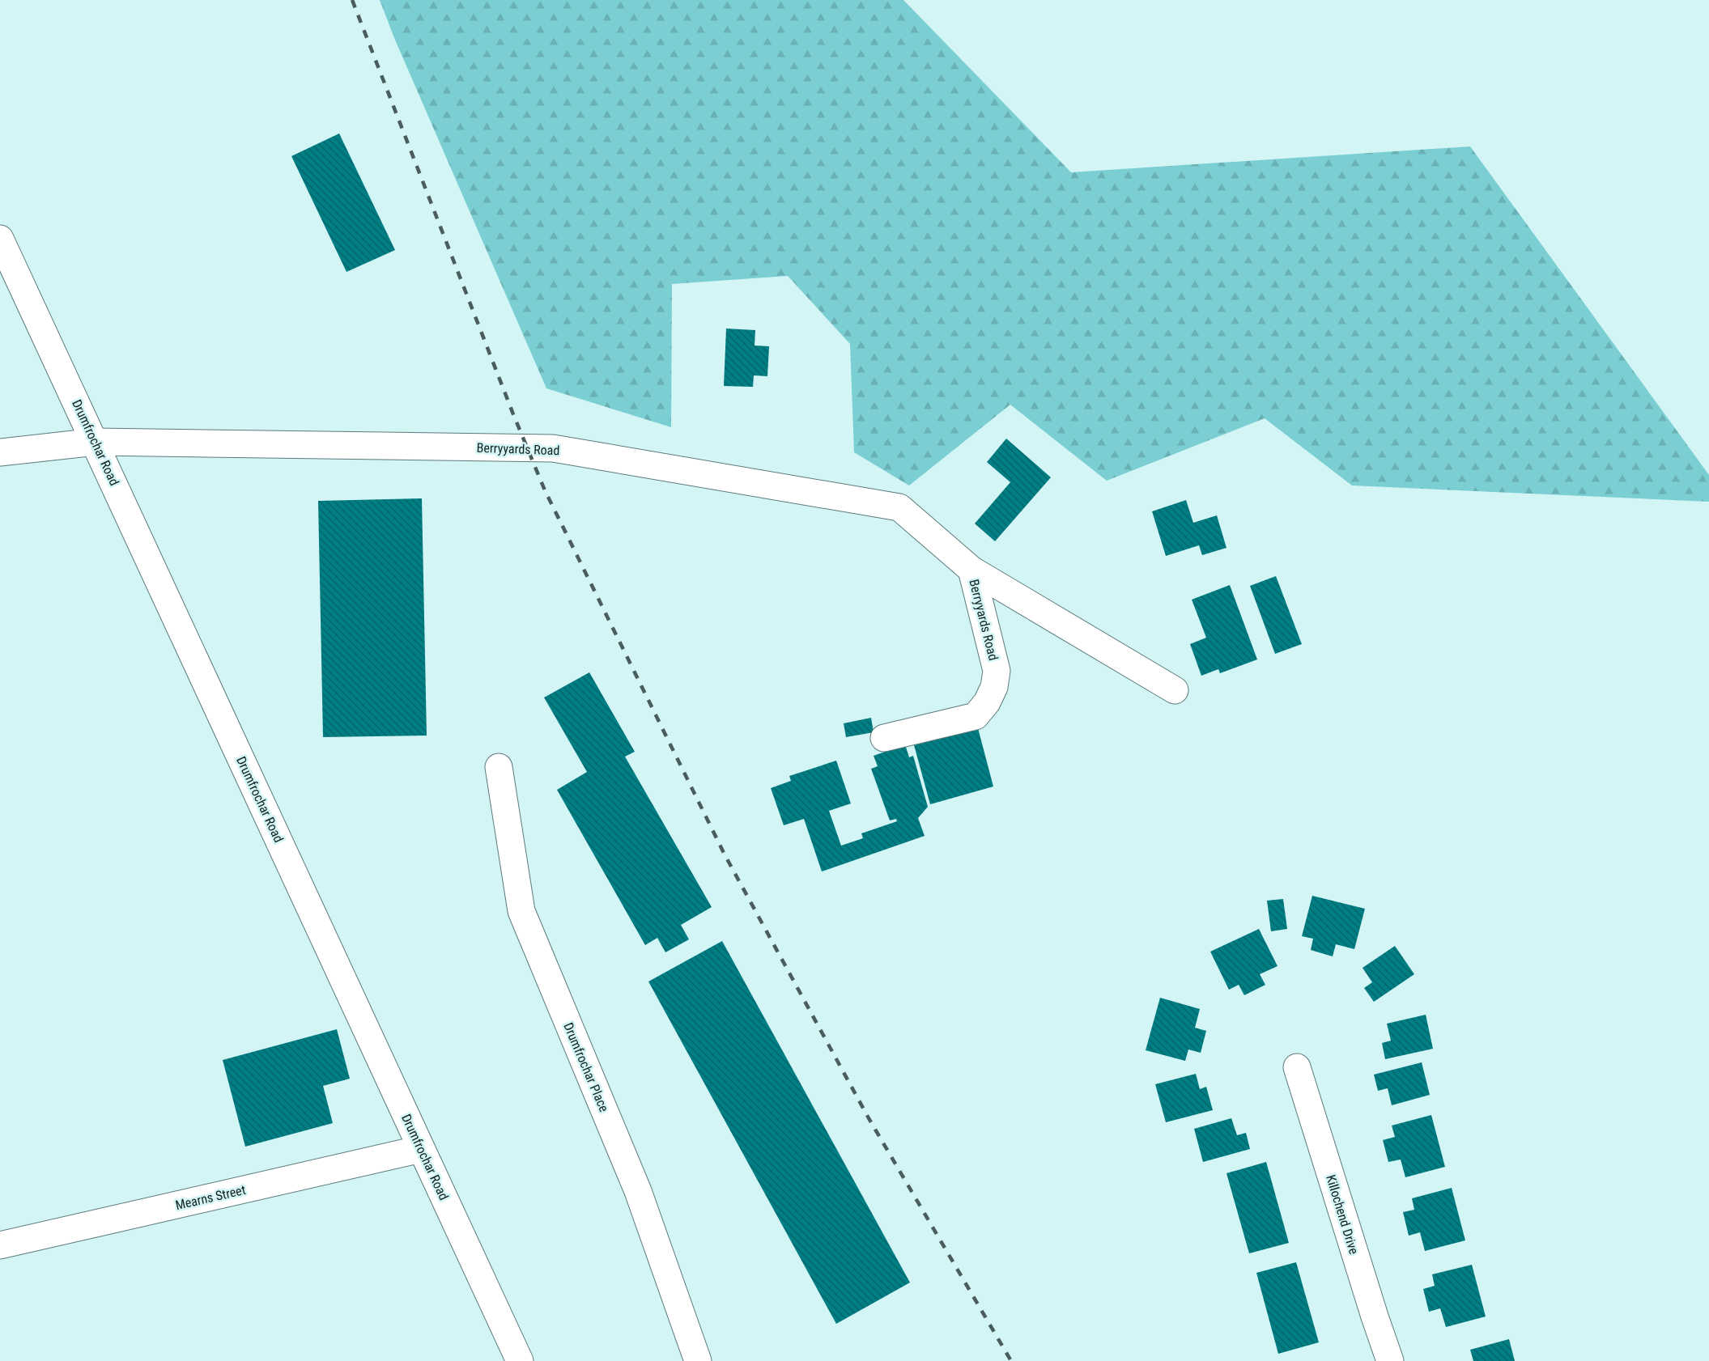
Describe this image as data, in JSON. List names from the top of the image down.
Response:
{
  "streets": {
    "street": [
      "Drumfrochar Road",
      "Berryyards Road",
      "Drumfrochar Place",
      "Mearns Street",
      "Killochend Drive"
    ]
  },
  "crossings": [
    ["Drumfrochar Road", "Berryyards Road"],
    ["Drumfrochar Road", "Mearns Street"]
  ]
}
